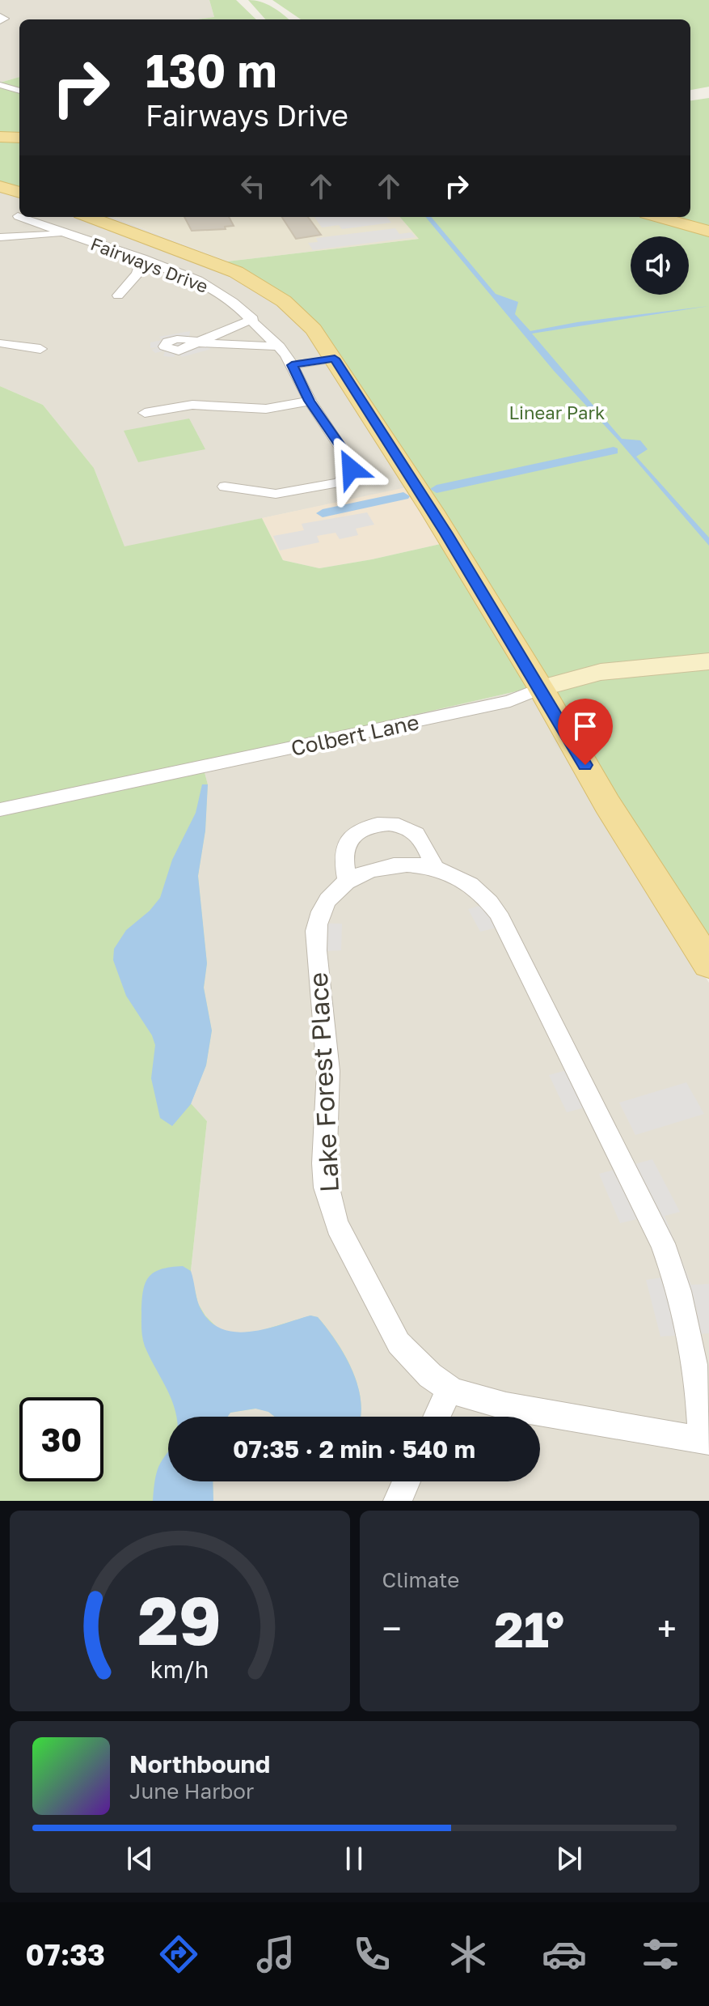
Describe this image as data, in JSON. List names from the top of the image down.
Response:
{
  "streets": {
    "street": ["Fairways Drive", "Colbert Lane", "Lake Forest Place"]
  },
  "parks": ["Linear Park"],
  "page": {
    "turn": ["130 m", "Fairways Drive"],
    "limit": "30",
    "trip": "07:35 · 2 min · 540 m",
    "tile": "Climate",
    "heat": ["−", "21°", "+"],
    "song": ["Northbound", "June Harbor"],
    "tabs": "07:33",
    "gauge": ["29", "km/h"]
  }
}
